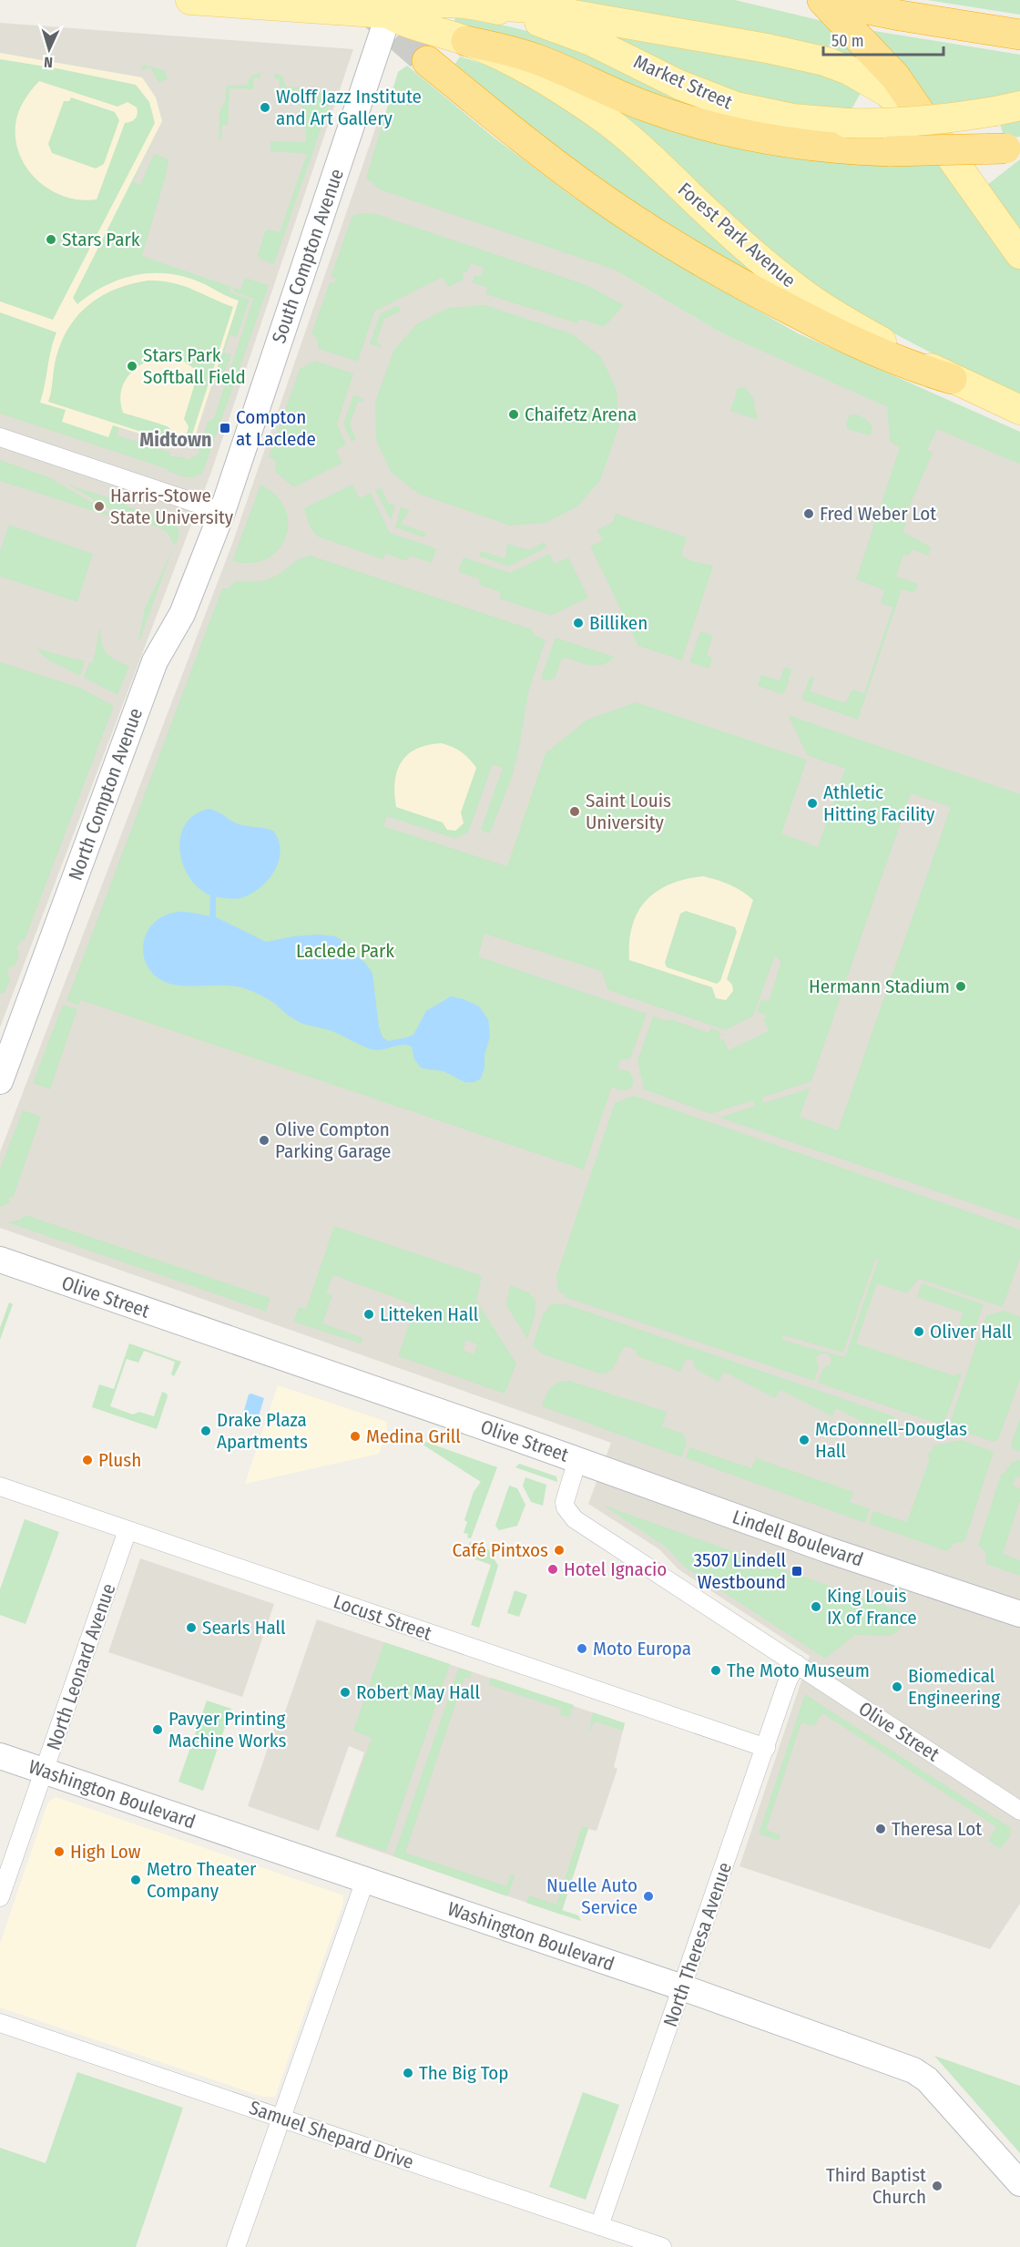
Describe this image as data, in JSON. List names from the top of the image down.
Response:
{
  "streets": {
    "main road": [
      "Market Street",
      "Forest Park Avenue",
      "South Compton Avenue",
      "North Compton Avenue",
      "Olive Street",
      "Lindell Boulevard",
      "Washington Boulevard"
    ],
    "street": [
      "Locust Street",
      "North Leonard Avenue",
      "North Theresa Avenue",
      "Samuel Shepard Drive"
    ]
  },
  "crossings": [
    ["Market Street", "Forest Park Avenue"],
    ["Market Street", "South Compton Avenue"],
    ["South Compton Avenue", "North Compton Avenue"],
    ["Olive Street", "Lindell Boulevard"],
    ["Olive Street", "North Theresa Avenue"],
    ["Locust Street", "North Leonard Avenue"],
    ["Locust Street", "North Theresa Avenue"],
    ["North Leonard Avenue", "Washington Boulevard"],
    ["Washington Boulevard", "North Theresa Avenue"],
    ["North Theresa Avenue", "Samuel Shepard Drive"]
  ],
  "districts": ["Midtown"],
  "parks": ["Laclede Park"],
  "places": {
    "other": [
      "Wolff Jazz Institute and Art Gallery",
      "Stars Park",
      "Stars Park Softball Field",
      "Chaifetz Arena",
      "Harris-Stowe State University",
      "Fred Weber Lot",
      "Billiken",
      "Athletic Hitting Facility",
      "Saint Louis University",
      "Hermann Stadium",
      "Olive Compton Parking Garage",
      "Litteken Hall",
      "Oliver Hall",
      "Drake Plaza Apartments",
      "Medina Grill",
      "McDonnell-Douglas Hall",
      "Plush",
      "Café Pintxos",
      "Hotel Ignacio",
      "King Louis IX of France",
      "Searls Hall",
      "Moto Europa",
      "The Moto Museum",
      "Biomedical Engineering",
      "Robert May Hall",
      "Pavyer Printing Machine Works",
      "Theresa Lot",
      "High Low",
      "Metro Theater Company",
      "Nuelle Auto Service",
      "The Big Top",
      "Third Baptist Church"
    ],
    "transit": ["Compton at Laclede", "3507 Lindell Westbound"]
  },
  "scale_bar": "50 m",
  "north": "bottom"
}
